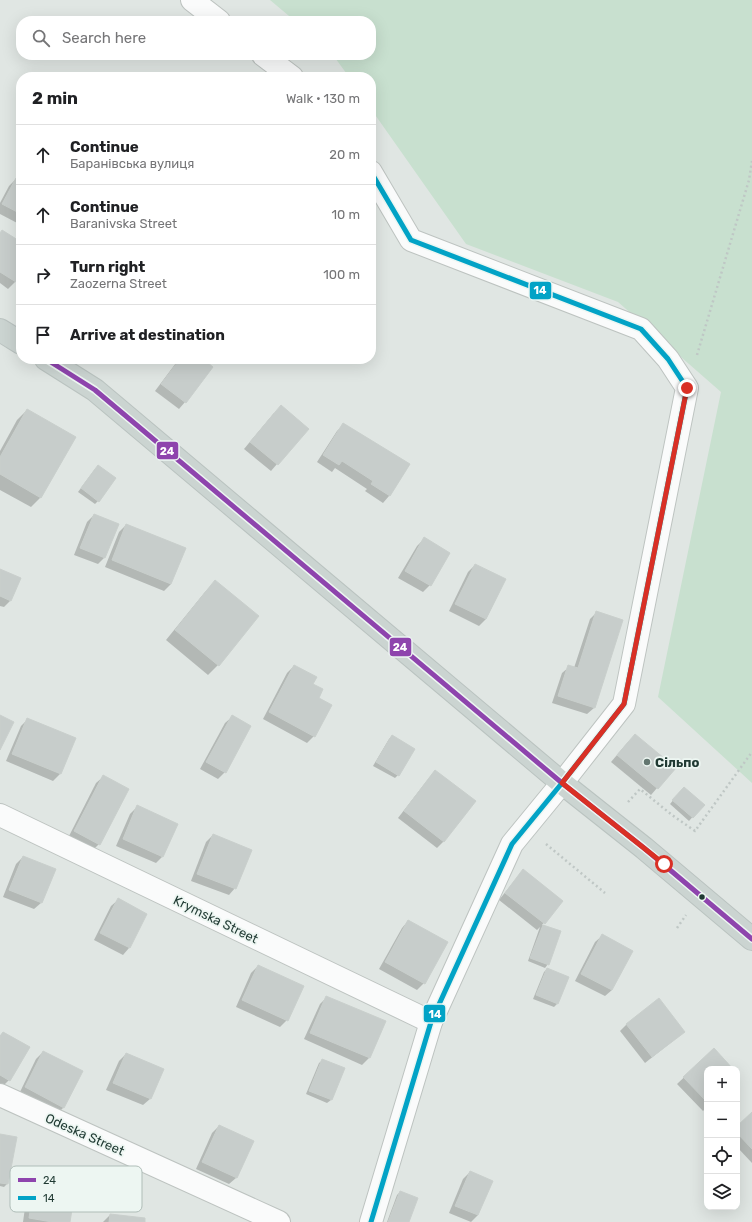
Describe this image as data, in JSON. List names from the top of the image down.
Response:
{
  "streets": {
    "street": ["Krymska Street", "Odeska Street"]
  },
  "places": ["Сільпо"],
  "lines": ["transit line 14", "transit line 24"],
  "legend": ["24", "14"],
  "page": {
    "search": "Search here",
    "heading": ["2 min", "Walk · 130 m"],
    "list": [
      ["Continue", "Баранівська вулиця", "20 m"],
      ["Continue", "Baranivska Street", "10 m"],
      ["Turn right", "Zaozerna Street", "100 m"],
      "Arrive at destination"
    ],
    "map_buttons": ["+", "−"]
  }
}
